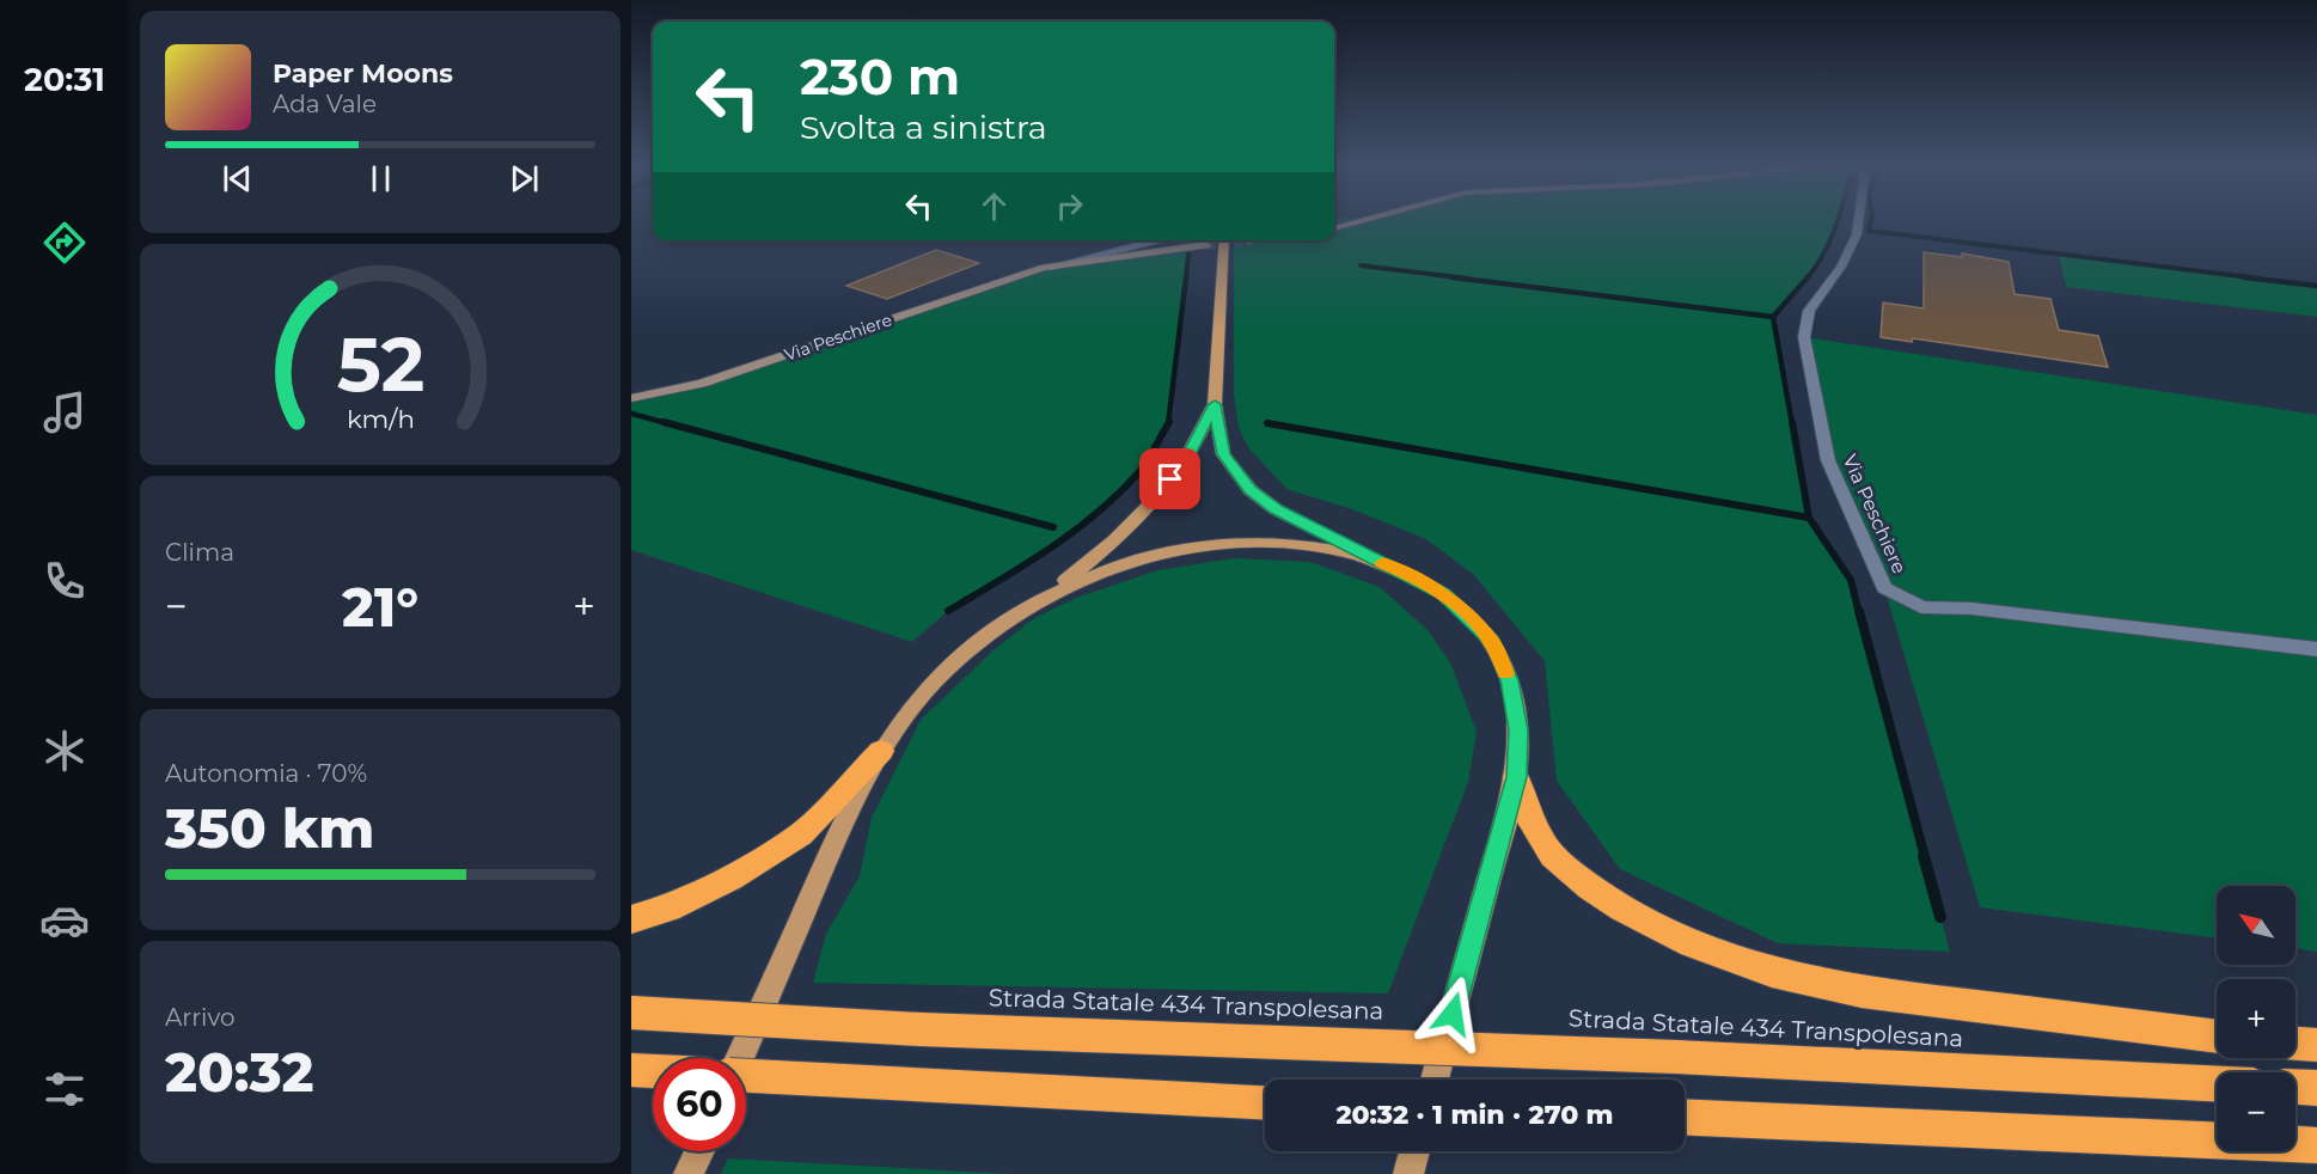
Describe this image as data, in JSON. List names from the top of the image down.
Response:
{
  "streets": {
    "highway": ["Strada Statale 434 Transpolesana"],
    "street": ["Via Peschiere"]
  },
  "north": "top left",
  "page": {
    "tabs": "20:31",
    "turn": ["230 m", "Svolta a sinistra"],
    "song": ["Paper Moons", "Ada Vale"],
    "tile": [
      "Clima",
      ["Autonomia · 70%", "350 km"],
      ["Arrivo", "20:32"]
    ],
    "heat": ["−", "21°", "+"],
    "map_buttons": ["+", "−"],
    "limit": "60",
    "trip": "20:32 · 1 min · 270 m",
    "gauge": ["52", "km/h"]
  }
}
